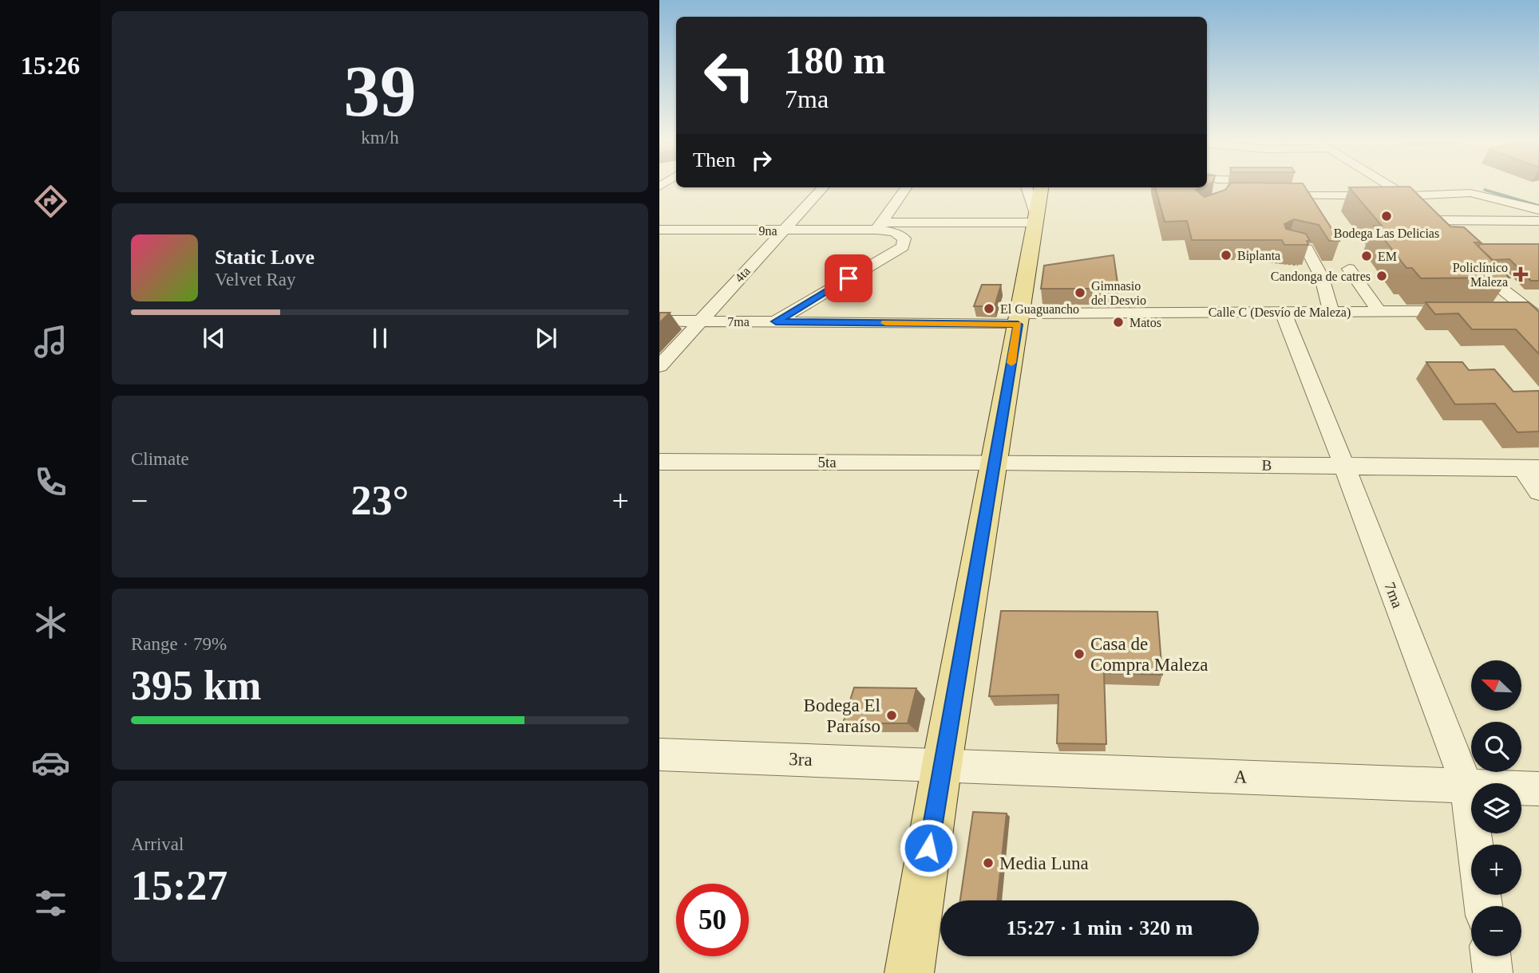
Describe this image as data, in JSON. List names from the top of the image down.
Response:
{
  "streets": {
    "street": [
      "9na",
      "4ta",
      "Calle C (Desvío de Maleza)",
      "7ma",
      "5ta",
      "B",
      "3ra",
      "A"
    ]
  },
  "crossings": [
    ["9na", "4ta"],
    ["4ta", "7ma"],
    ["Calle C (Desvío de Maleza)", "7ma"],
    ["7ma", "B"],
    ["7ma", "A"],
    ["5ta", "B"],
    ["3ra", "A"]
  ],
  "places": {
    "other": [
      "Bodega Las Delicias",
      "Biplanta",
      "EM",
      "Candonga de catres",
      "Gimnasio del Desvio",
      "El Guaguancho",
      "Matos",
      "Casa de Compra Maleza",
      "Bodega El Paraíso",
      "Media Luna"
    ],
    "health": ["Policlínico Maleza"]
  },
  "north": "top left",
  "page": {
    "tabs": "15:26",
    "tile": [
      ["39", "km/h"],
      "Climate",
      ["Range · 79%", "395 km"],
      ["Arrival", "15:27"]
    ],
    "turn": ["180 m", "7ma"],
    "then": "Then",
    "song": ["Static Love", "Velvet Ray"],
    "heat": ["−", "23°", "+"],
    "map_buttons": ["+", "−"],
    "limit": "50",
    "trip": "15:27 · 1 min · 320 m"
  }
}
